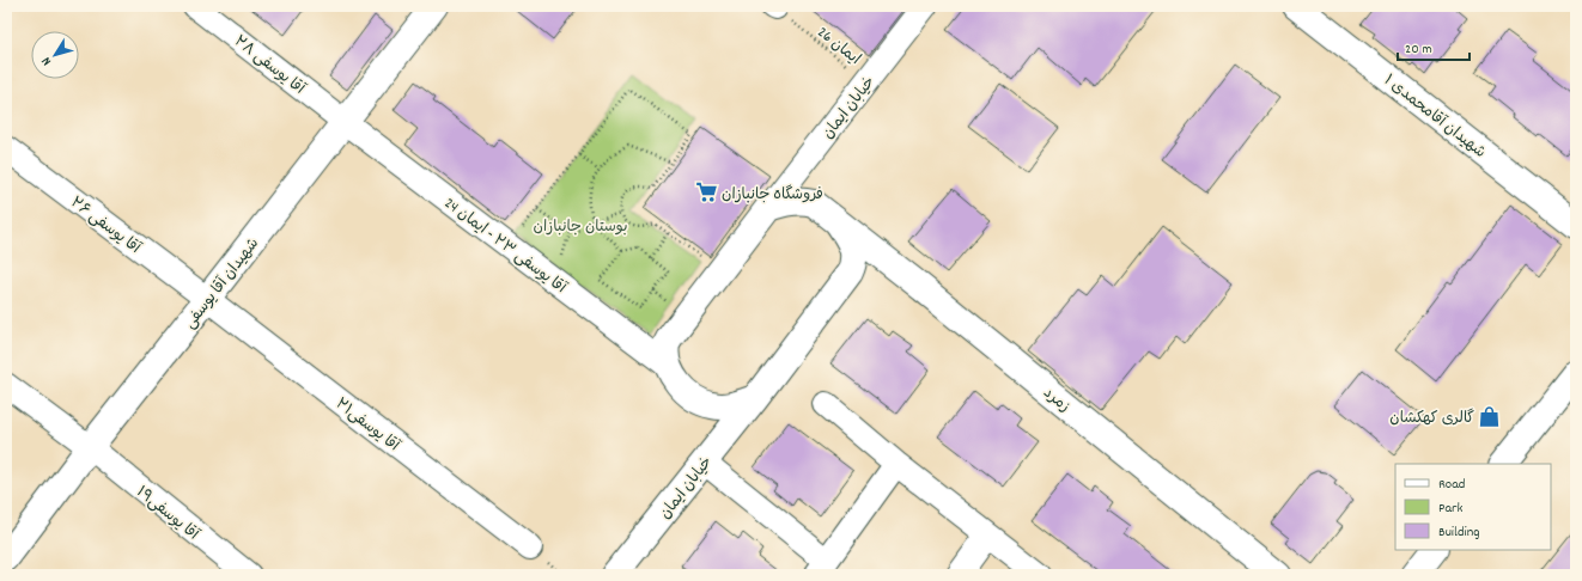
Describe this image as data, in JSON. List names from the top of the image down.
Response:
{
  "streets": {
    "street": [
      "آقا یوسفی ۲۸",
      "خیابان ایمان",
      "شهیدان آقامحمدی ۱",
      "آقا یوسفی ۲۶",
      "آقا یوسفی ۲۳ - ایمان 24",
      "شهیدان آقا یوسفی",
      "زمرد",
      "آقا یوسفی۲۱",
      "آقا یوسفی۱۹"
    ],
    "path": ["ایمان 26"]
  },
  "crossings": [
    ["ایمان 26", "خیابان ایمان"],
    ["آقا یوسفی ۲۸", "آقا یوسفی ۲۳ - ایمان 24"],
    ["آقا یوسفی ۲۸", "شهیدان آقا یوسفی"],
    ["آقا یوسفی ۲۶", "شهیدان آقا یوسفی"],
    ["آقا یوسفی ۲۶", "آقا یوسفی۲۱"],
    ["آقا یوسفی ۲۳ - ایمان 24", "شهیدان آقا یوسفی"],
    ["شهیدان آقا یوسفی", "آقا یوسفی۲۱"],
    ["شهیدان آقا یوسفی", "آقا یوسفی۱۹"]
  ],
  "parks": ["بوستان جانبازان"],
  "places": {
    "supermarket": ["فروشگاه جانبازان"],
    "shop": ["گالری کهکشان"]
  },
  "legend": ["Road", "Park", "Building"],
  "scale_bar": "20 m",
  "north": "bottom left"
}
